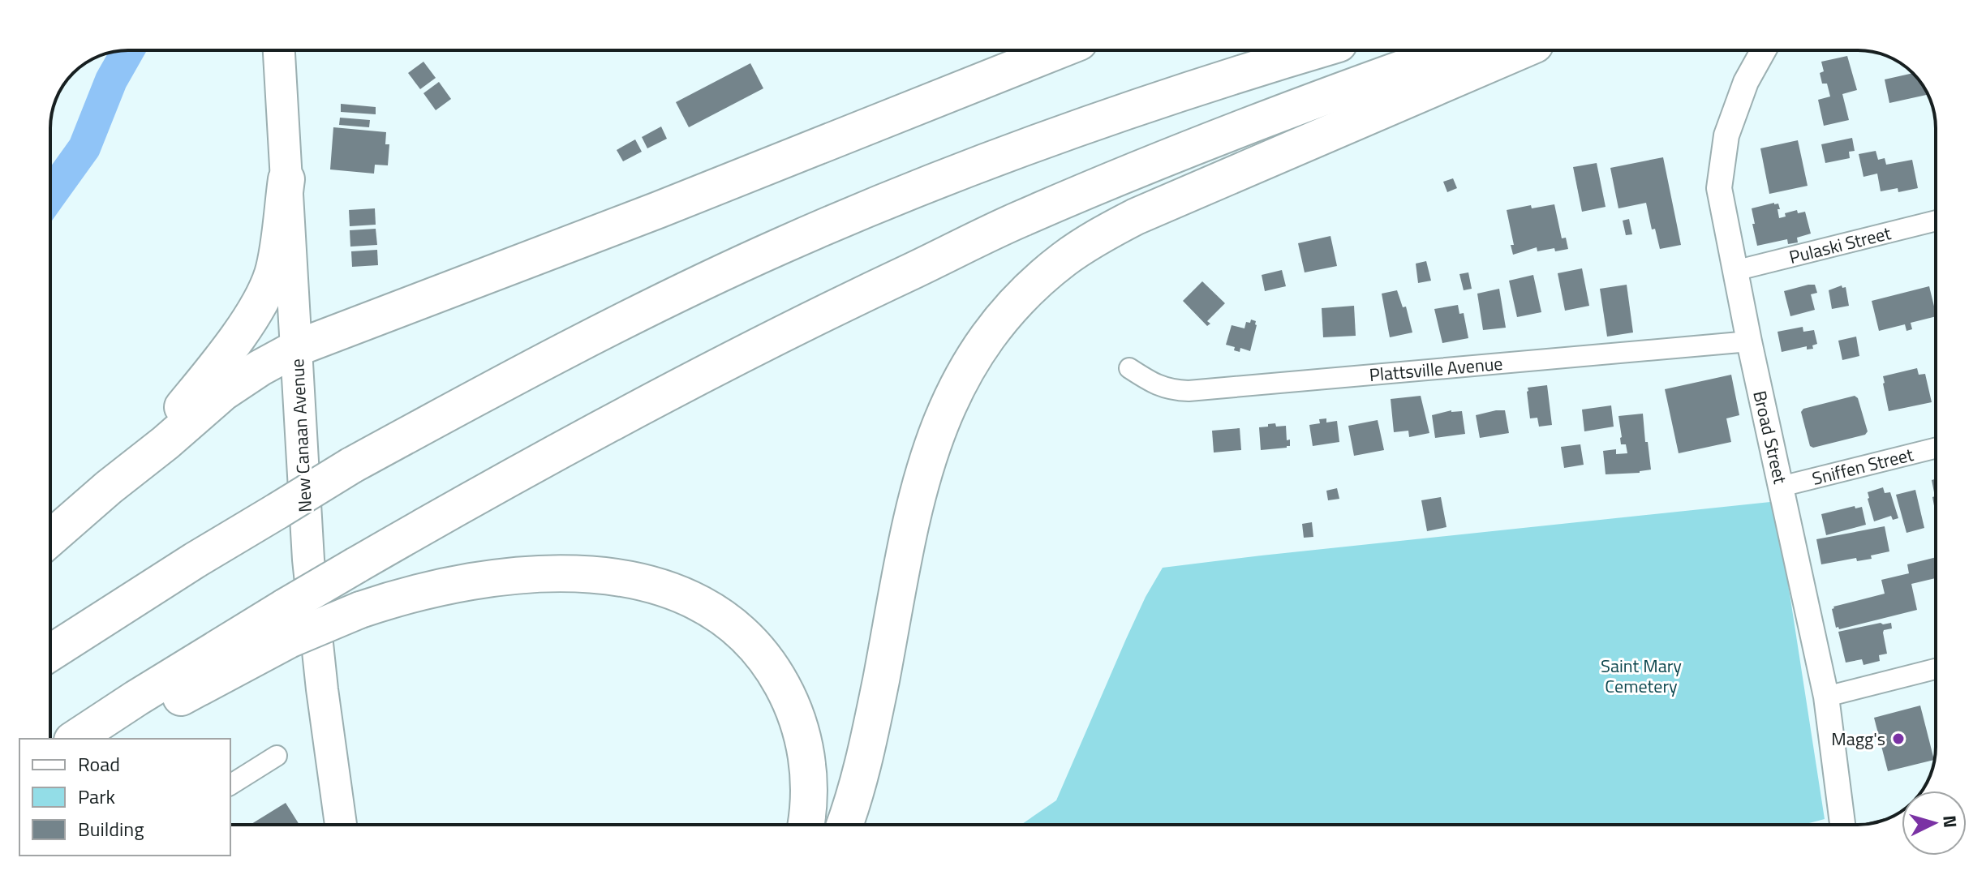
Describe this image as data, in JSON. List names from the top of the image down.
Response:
{
  "streets": {
    "main road": ["New Canaan Avenue"],
    "street": [
      "Pulaski Street",
      "Plattsville Avenue",
      "Broad Street",
      "Sniffen Street"
    ]
  },
  "crossings": [
    ["Pulaski Street", "Broad Street"],
    ["Plattsville Avenue", "Broad Street"],
    ["Broad Street", "Sniffen Street"]
  ],
  "parks": ["Saint Mary Cemetery"],
  "places": ["Magg's"],
  "legend": ["Road", "Park", "Building"],
  "north": "right"
}
